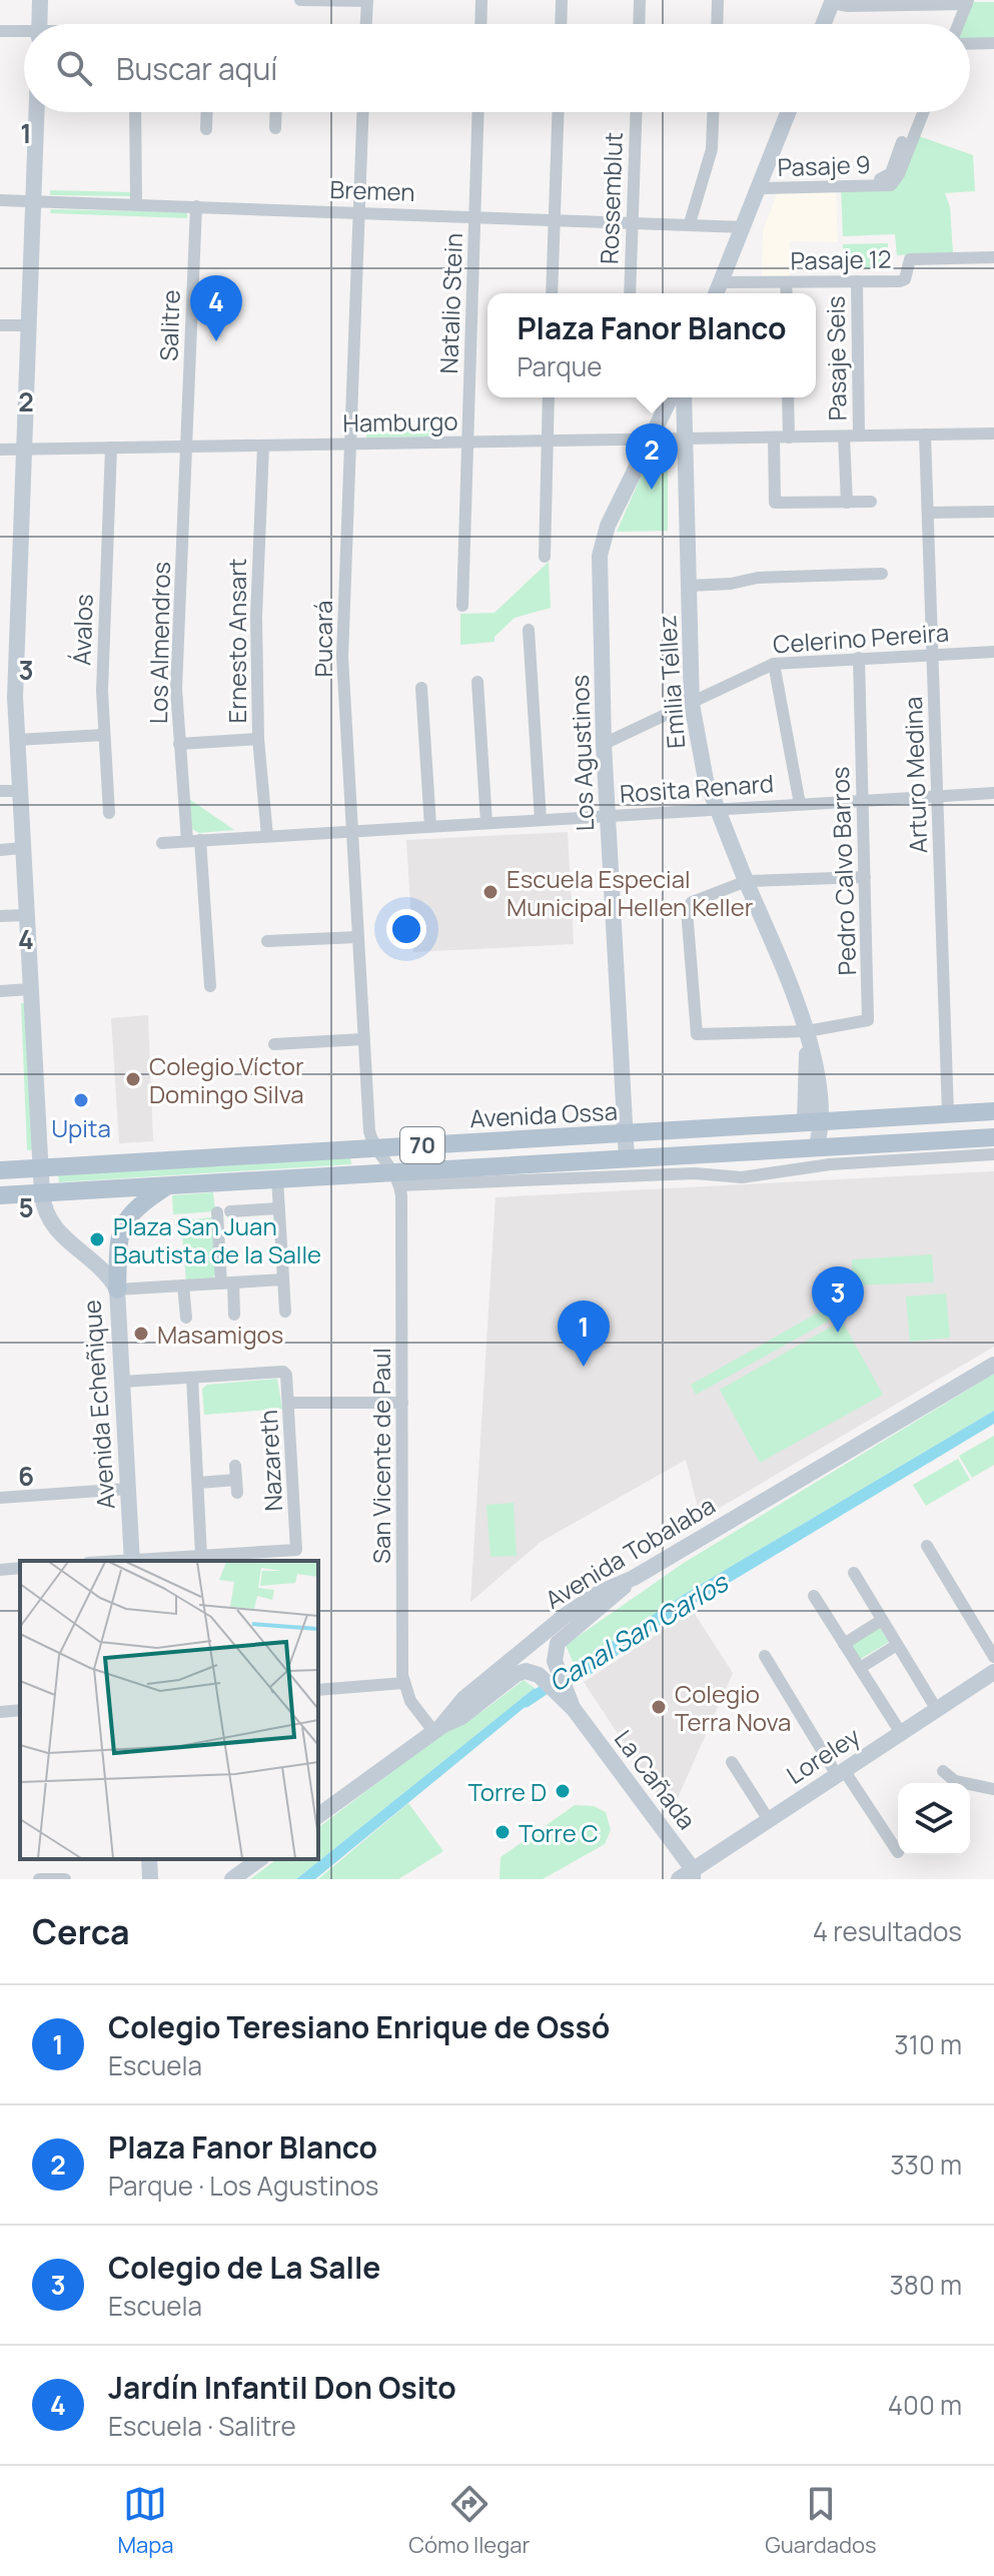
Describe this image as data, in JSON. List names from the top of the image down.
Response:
{
  "streets": {
    "main road": ["Avenida Ossa", "70"],
    "street": [
      "Pasaje 9",
      "Bremen",
      "Rossemblut",
      "Pasaje 12",
      "Natalio Stein",
      "Salitre",
      "Pasaje Seis",
      "Hamburgo",
      "Ávalos",
      "Celerino Pereira",
      "Pucará",
      "Ernesto Ansart",
      "Los Almendros",
      "Emilia Téllez",
      "Los Agustinos",
      "Arturo Medina",
      "Rosita Renard",
      "Pedro Calvo Barros",
      "Avenida Echeñique",
      "San Vicente de Paul",
      "Nazareth",
      "Avenida Tobalaba",
      "Loreley",
      "La Cañada"
    ]
  },
  "crossings": [
    ["Bremen", "Rossemblut"],
    ["Bremen", "Natalio Stein"],
    ["Bremen", "Salitre"],
    ["Bremen", "Pucará"],
    ["Bremen", "Avenida Echeñique"],
    ["Pasaje 12", "Pasaje Seis"],
    ["Natalio Stein", "Hamburgo"],
    ["Salitre", "Hamburgo"],
    ["Salitre", "Los Almendros"],
    ["Pasaje Seis", "Hamburgo"],
    ["Hamburgo", "Ávalos"],
    ["Hamburgo", "Pucará"],
    ["Hamburgo", "Ernesto Ansart"],
    ["Hamburgo", "Los Almendros"],
    ["Hamburgo", "Emilia Téllez"],
    ["Hamburgo", "Los Agustinos"],
    ["Hamburgo", "Arturo Medina"],
    ["Hamburgo", "Avenida Echeñique"],
    ["Celerino Pereira", "Emilia Téllez"],
    ["Celerino Pereira", "Los Agustinos"],
    ["Celerino Pereira", "Arturo Medina"],
    ["Celerino Pereira", "Pedro Calvo Barros"],
    ["Pucará", "Rosita Renard"],
    ["Pucará", "Avenida Ossa"],
    ["Pucará", "San Vicente de Paul"],
    ["Ernesto Ansart", "Rosita Renard"],
    ["Los Almendros", "Rosita Renard"],
    ["Emilia Téllez", "Rosita Renard"],
    ["Emilia Téllez", "Pedro Calvo Barros"],
    ["Emilia Téllez", "Avenida Ossa"],
    ["Los Agustinos", "Rosita Renard"],
    ["Los Agustinos", "Avenida Ossa"],
    ["Arturo Medina", "Rosita Renard"],
    ["Arturo Medina", "Avenida Ossa"],
    ["Rosita Renard", "Pedro Calvo Barros"],
    ["Avenida Ossa", "Avenida Echeñique"],
    ["Avenida Ossa", "San Vicente de Paul"],
    ["San Vicente de Paul", "Avenida Tobalaba"],
    ["Loreley", "La Cañada"]
  ],
  "water": ["Canal San Carlos"],
  "places": [
    "Escuela Especial Municipal Hellen Keller",
    "Colegio Víctor Domingo Silva",
    "Upita",
    "Plaza San Juan Bautista de la Salle",
    "Masamigos",
    "Colegio Terra Nova",
    "Torre D",
    "Torre C"
  ],
  "page": {
    "search": "Buscar aquí",
    "pins": [
      "4",
      "2",
      "3",
      "1"
    ],
    "popup": ["Plaza Fanor Blanco", "Parque"],
    "heading": ["Cerca", "4 resultados"],
    "list": [
      {
        "mark": "1",
        "name": "Colegio Teresiano Enrique de Ossó",
        "note": "Escuela",
        "value": "310 m"
      },
      {
        "mark": "2",
        "name": "Plaza Fanor Blanco",
        "note": "Parque · Los Agustinos",
        "value": "330 m"
      },
      {
        "mark": "3",
        "name": "Colegio de La Salle",
        "note": "Escuela",
        "value": "380 m"
      },
      {
        "mark": "4",
        "name": "Jardín Infantil Don Osito",
        "note": "Escuela · Salitre",
        "value": "400 m"
      }
    ],
    "nav": ["Mapa", "Cómo llegar", "Guardados"]
  },
  "grid": {
    "rows": [
      "1",
      "2",
      "3",
      "4",
      "5",
      "6"
    ]
  }
}
